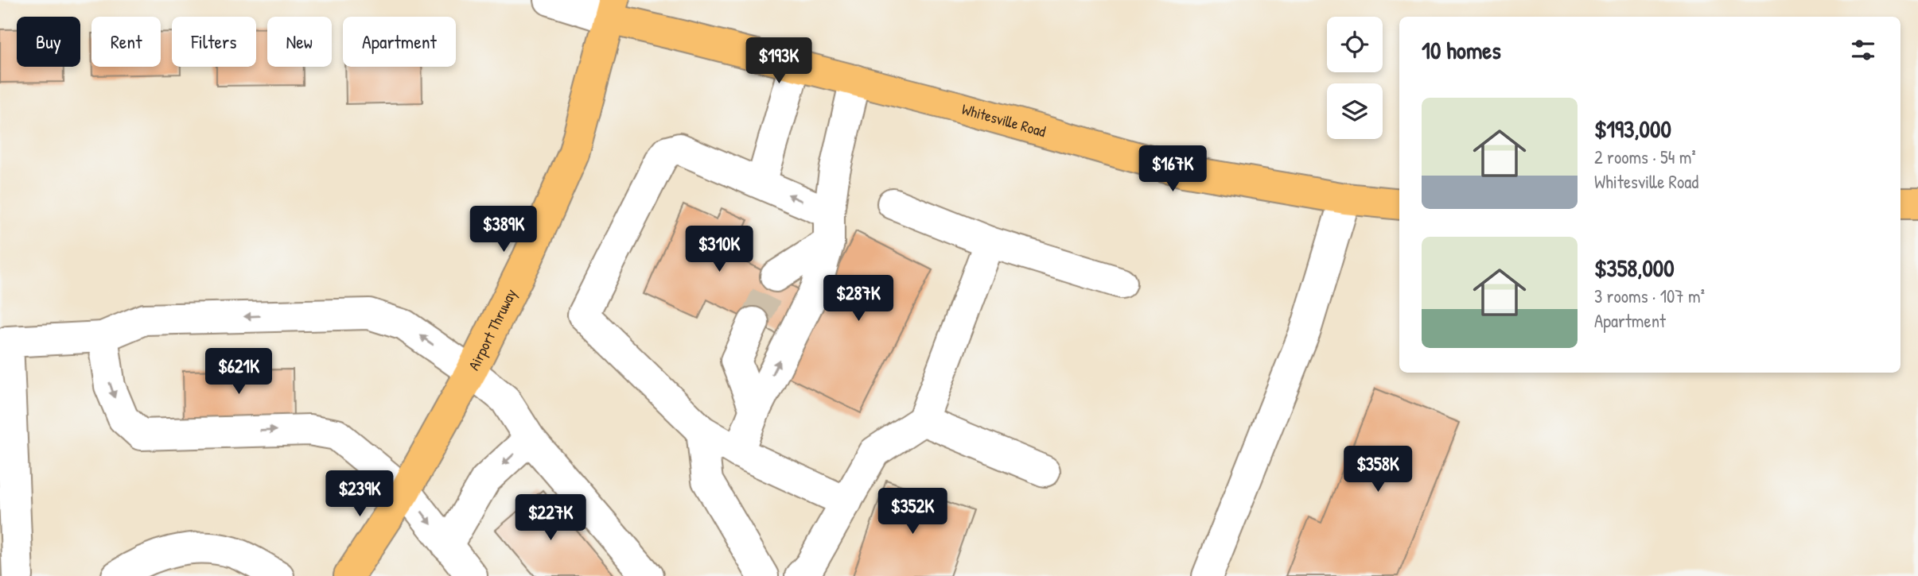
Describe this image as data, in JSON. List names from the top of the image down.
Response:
{
  "streets": {
    "main road": ["Whitesville Road", "Airport Thruway"]
  },
  "crossings": [
    ["Whitesville Road", "Airport Thruway"]
  ],
  "page": {
    "chip": [
      "Buy",
      "Rent",
      "Filters",
      "New",
      "Apartment"
    ],
    "heading": "10 homes",
    "price": [
      "$193K",
      "$167K",
      "$389K",
      "$310K",
      "$287K",
      "$621K",
      "$358K",
      "$239K",
      "$352K",
      "$227K"
    ],
    "list": [
      {
        "name": "$193,000",
        "note": "2 rooms · 54 m² · Whitesville Road"
      },
      {
        "name": "$358,000",
        "note": "3 rooms · 107 m² · Apartment"
      }
    ]
  }
}
